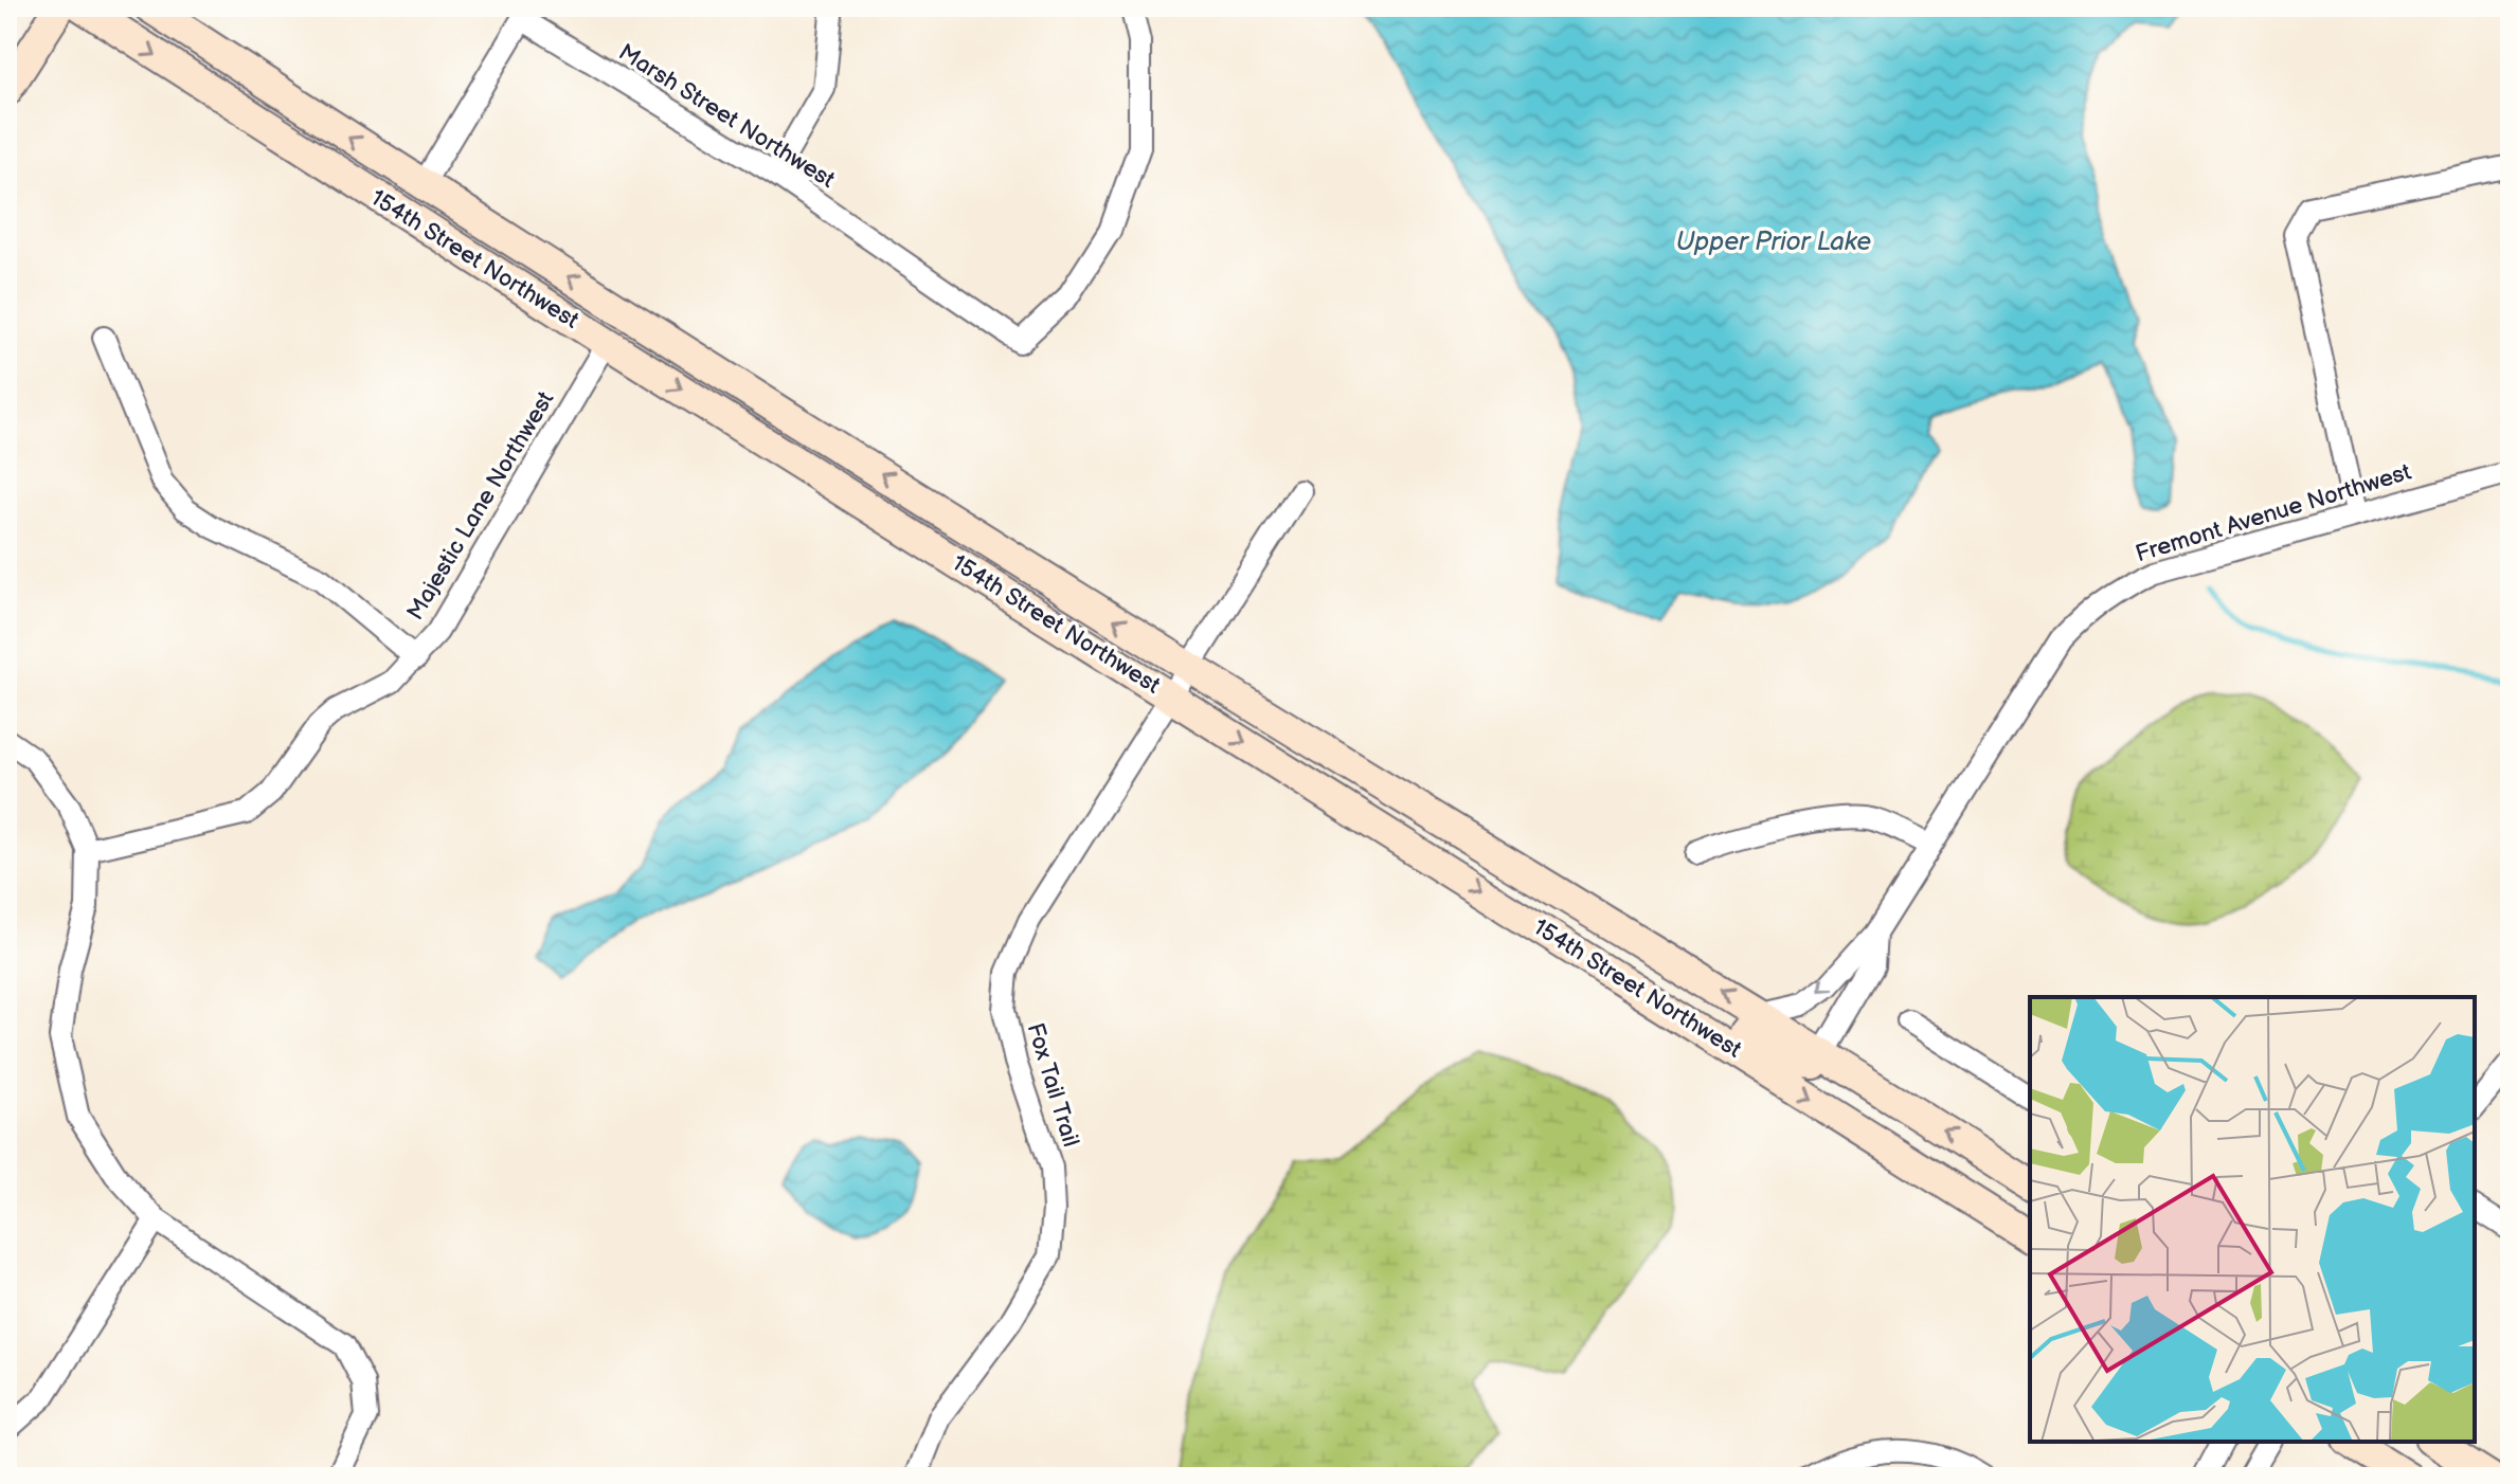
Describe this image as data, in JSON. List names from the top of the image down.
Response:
{
  "streets": {
    "street": [
      "Marsh Street Northwest",
      "154th Street Northwest",
      "Majestic Lane Northwest",
      "Fremont Avenue Northwest",
      "Fox Tail Trail"
    ]
  },
  "crossings": [
    ["Marsh Street Northwest", "154th Street Northwest"],
    ["154th Street Northwest", "Majestic Lane Northwest"],
    ["154th Street Northwest", "Fremont Avenue Northwest"],
    ["154th Street Northwest", "Fox Tail Trail"]
  ],
  "water": ["Upper Prior Lake"]
}
